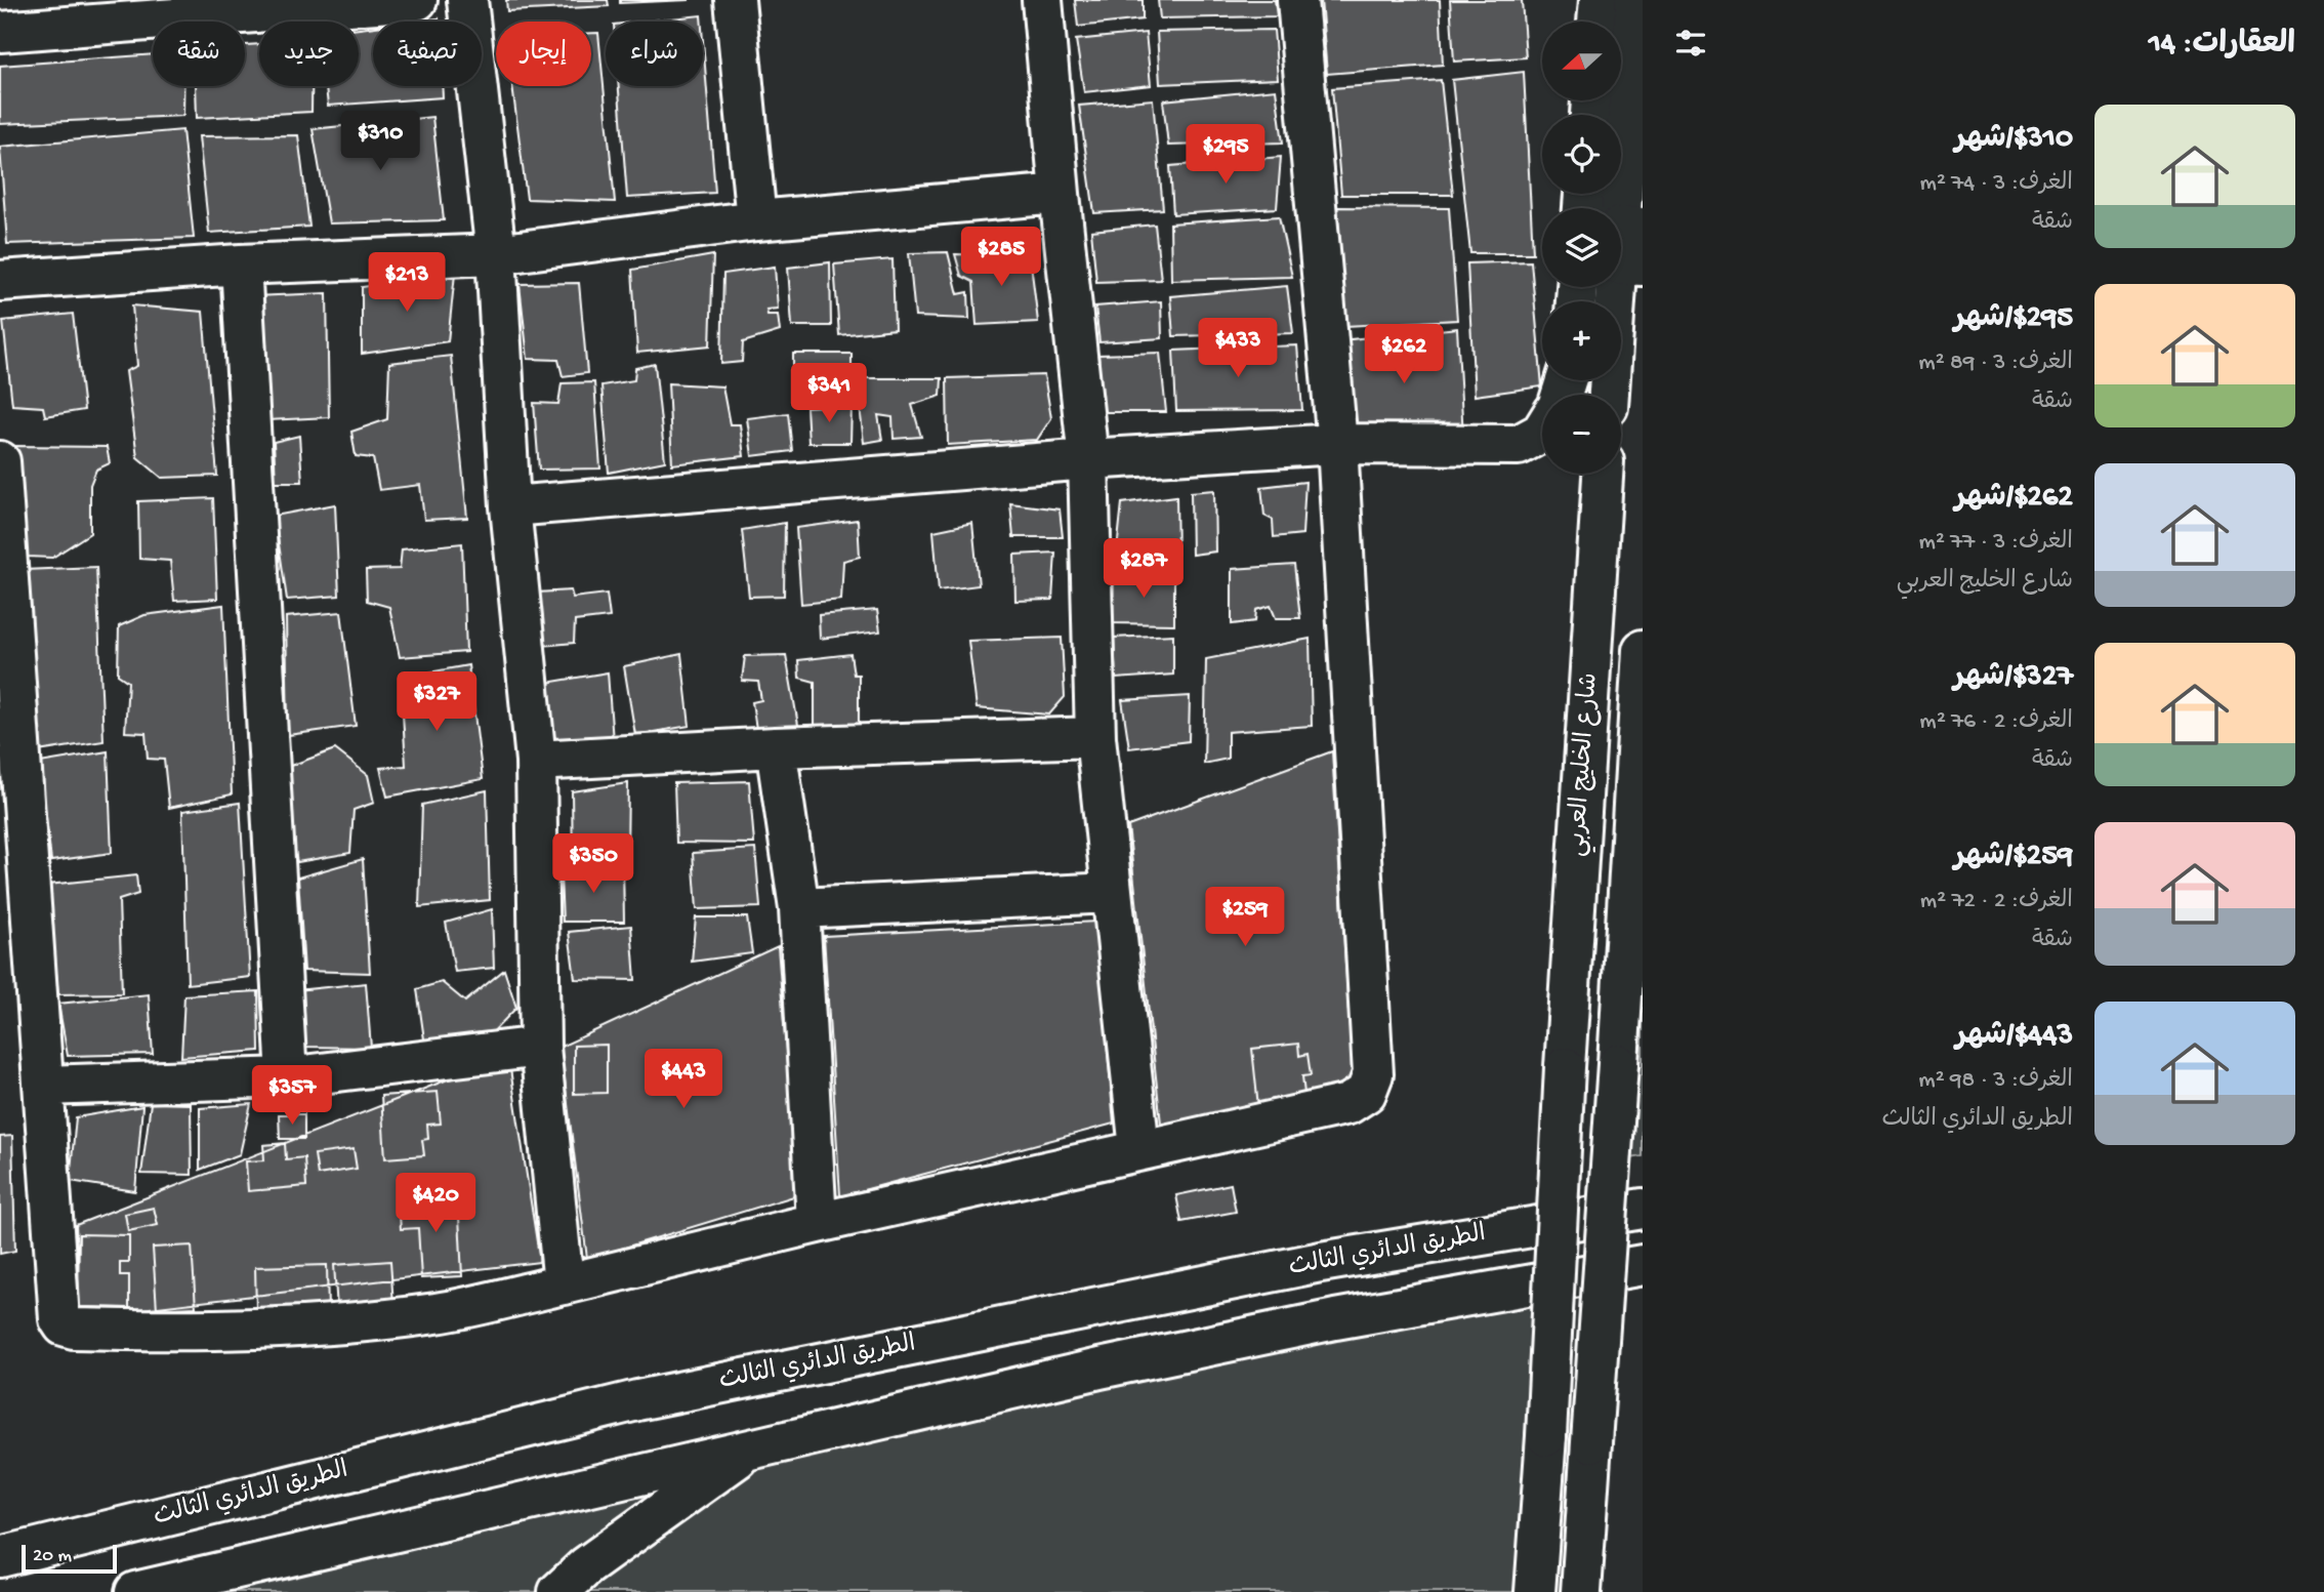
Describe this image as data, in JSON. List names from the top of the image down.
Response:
{
  "streets": {
    "main road": ["شارع الخليج العربي", "الطريق الدائري الثالث"]
  },
  "scale_bar": "20 m",
  "north": "left",
  "page": {
    "heading": "العقارات: 14",
    "map_buttons": ["+", "−"],
    "chip": [
      "شراء",
      "إيجار",
      "تصفية",
      "جديد",
      "شقة"
    ],
    "list": [
      {
        "name": "$310/شهر",
        "note": "الغرف: 3 · 74 m² · شقة"
      },
      {
        "name": "$295/شهر",
        "note": "الغرف: 3 · 89 m² · شقة"
      },
      {
        "name": "$262/شهر",
        "note": "الغرف: 3 · 77 m² · شارع الخليج العربي"
      },
      {
        "name": "$327/شهر",
        "note": "الغرف: 2 · 76 m² · شقة"
      },
      {
        "name": "$259/شهر",
        "note": "الغرف: 2 · 72 m² · شقة"
      },
      {
        "name": "$443/شهر",
        "note": "الغرف: 3 · 98 m² · الطريق الدائري الثالث"
      }
    ],
    "price": [
      "$310",
      "$295",
      "$285",
      "$213",
      "$433",
      "$262",
      "$341",
      "$287",
      "$327",
      "$350",
      "$259",
      "$443",
      "$357",
      "$420"
    ],
    "scale": "20 m"
  }
}
